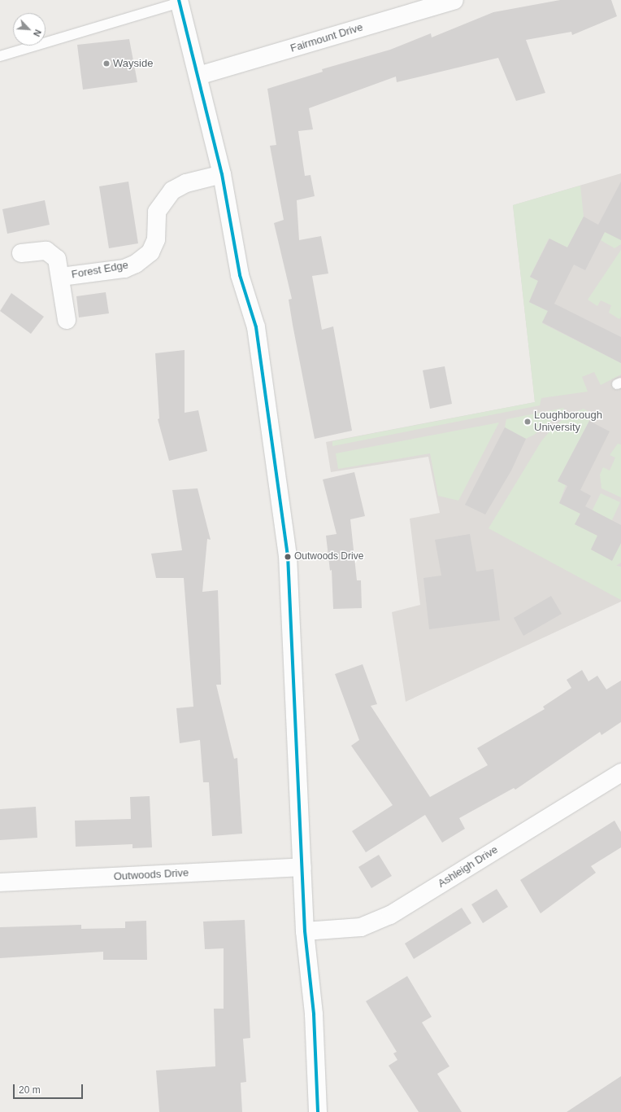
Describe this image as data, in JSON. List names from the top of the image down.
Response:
{
  "streets": {
    "street": [
      "Fairmount Drive",
      "Forest Edge",
      "Ashleigh Drive",
      "Outwoods Drive"
    ]
  },
  "places": ["Wayside", "Loughborough University", "Outwoods Drive"],
  "scale_bar": "20 m",
  "north": "bottom right"
}
